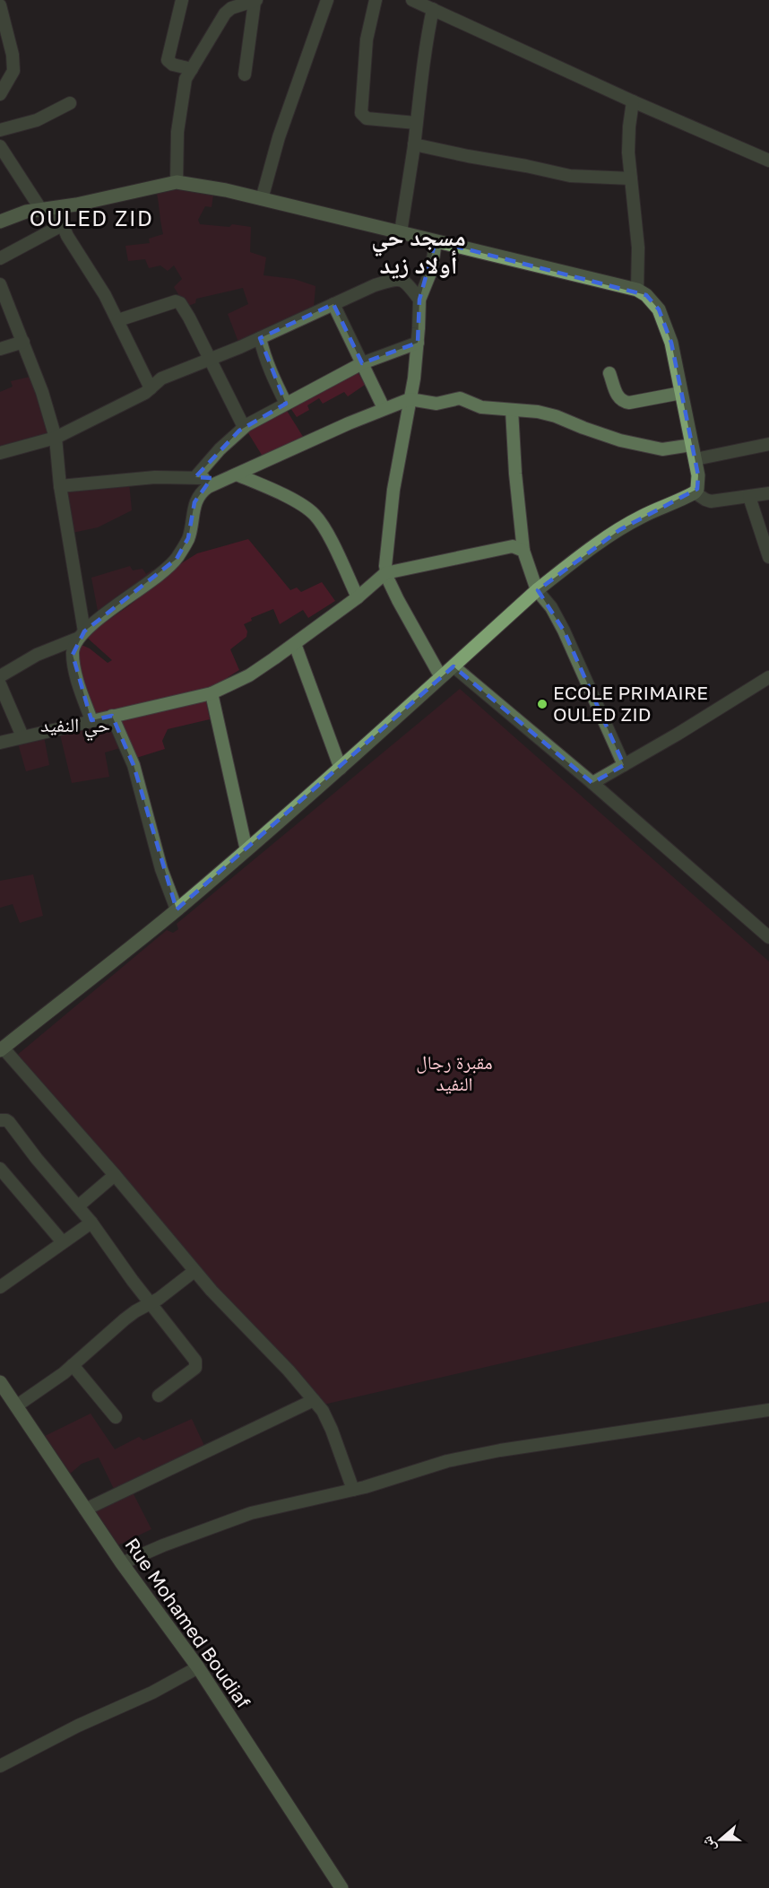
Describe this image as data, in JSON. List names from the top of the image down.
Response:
{
  "streets": {
    "street": ["Rue Mohamed Boudiaf"]
  },
  "districts": ["OULED ZID", "مسجد حي أولاد زيد", "حي النفيد"],
  "parks": ["مقبرة رجال النفيد"],
  "places": ["ECOLE PRIMAIRE OULED ZID"],
  "north": "left"
}
